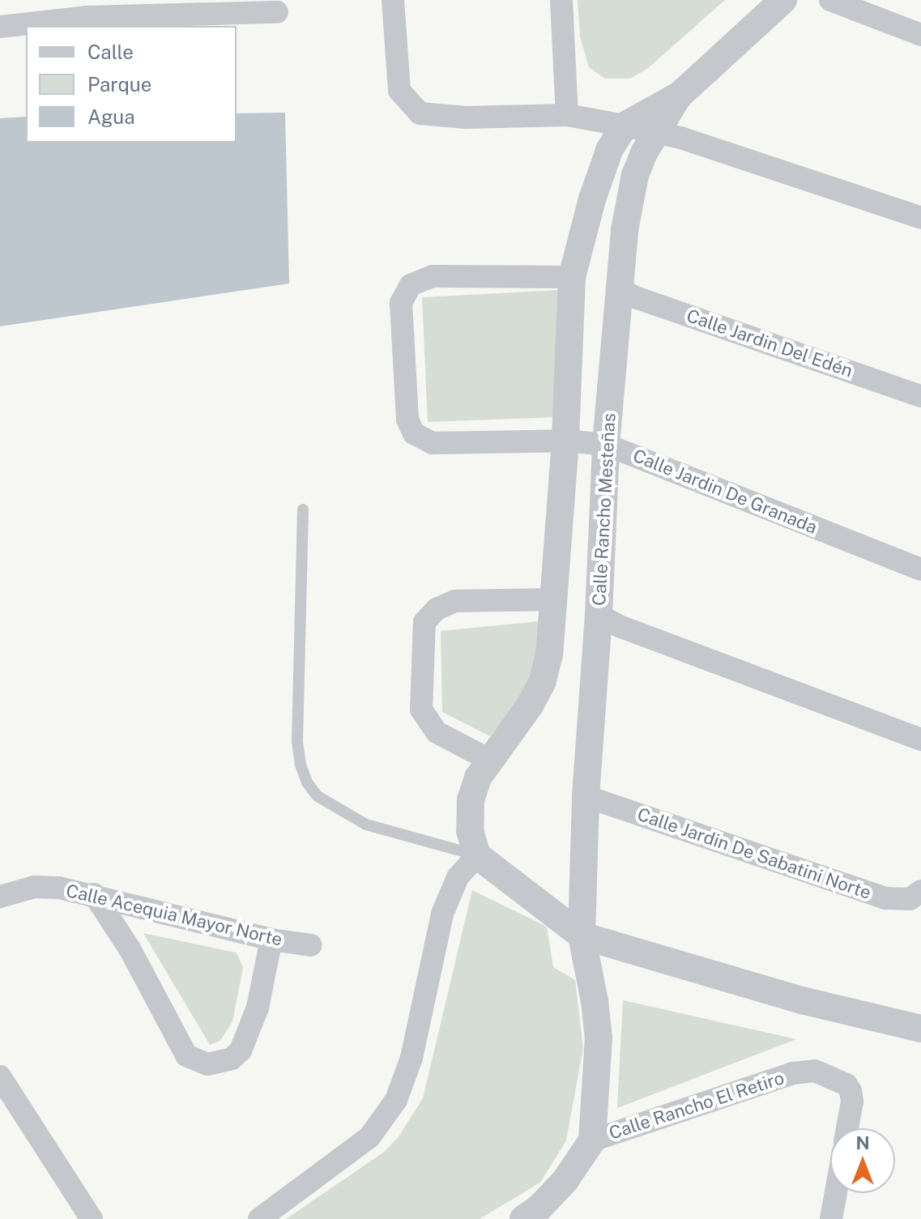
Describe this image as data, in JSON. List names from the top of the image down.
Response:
{
  "streets": {
    "street": [
      "Calle Jardin Del Edén",
      "Calle Jardin De Granada",
      "Calle Rancho Mesteñas",
      "Calle Jardin De Sabatini Norte",
      "Calle Acequia Mayor Norte",
      "Calle Rancho El Retiro"
    ]
  },
  "crossings": [
    ["Calle Jardin Del Edén", "Calle Rancho Mesteñas"],
    ["Calle Jardin De Granada", "Calle Rancho Mesteñas"],
    ["Calle Rancho Mesteñas", "Calle Jardin De Sabatini Norte"],
    ["Calle Rancho Mesteñas", "Calle Rancho El Retiro"]
  ],
  "legend": ["Calle", "Parque", "Agua"],
  "north": "top"
}
